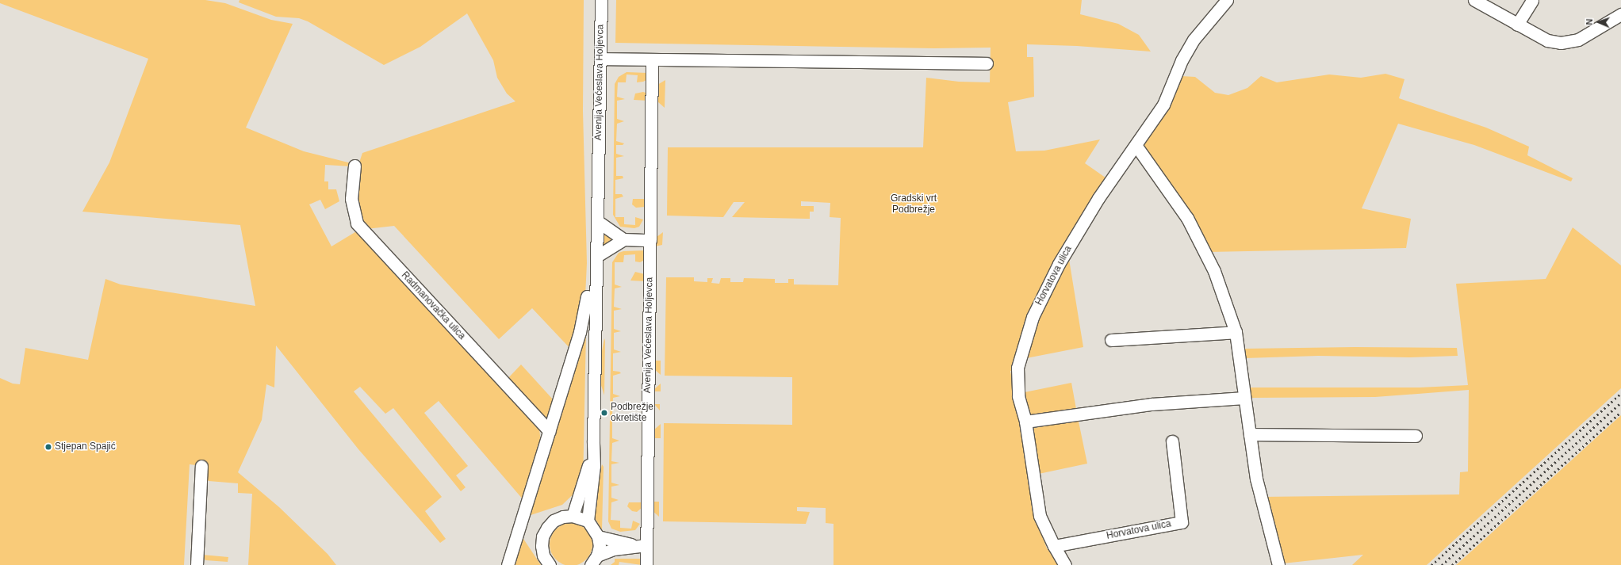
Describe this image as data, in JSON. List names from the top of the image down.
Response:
{
  "streets": {
    "street": ["Avenija Većeslava Holjevca", "Horvatova ulica", "Radmanovačka ulica"]
  },
  "parks": ["Gradski vrt Podbrežje"],
  "places": ["Podbrežje okretište", "Stjepan Spajić"],
  "north": "left"
}
